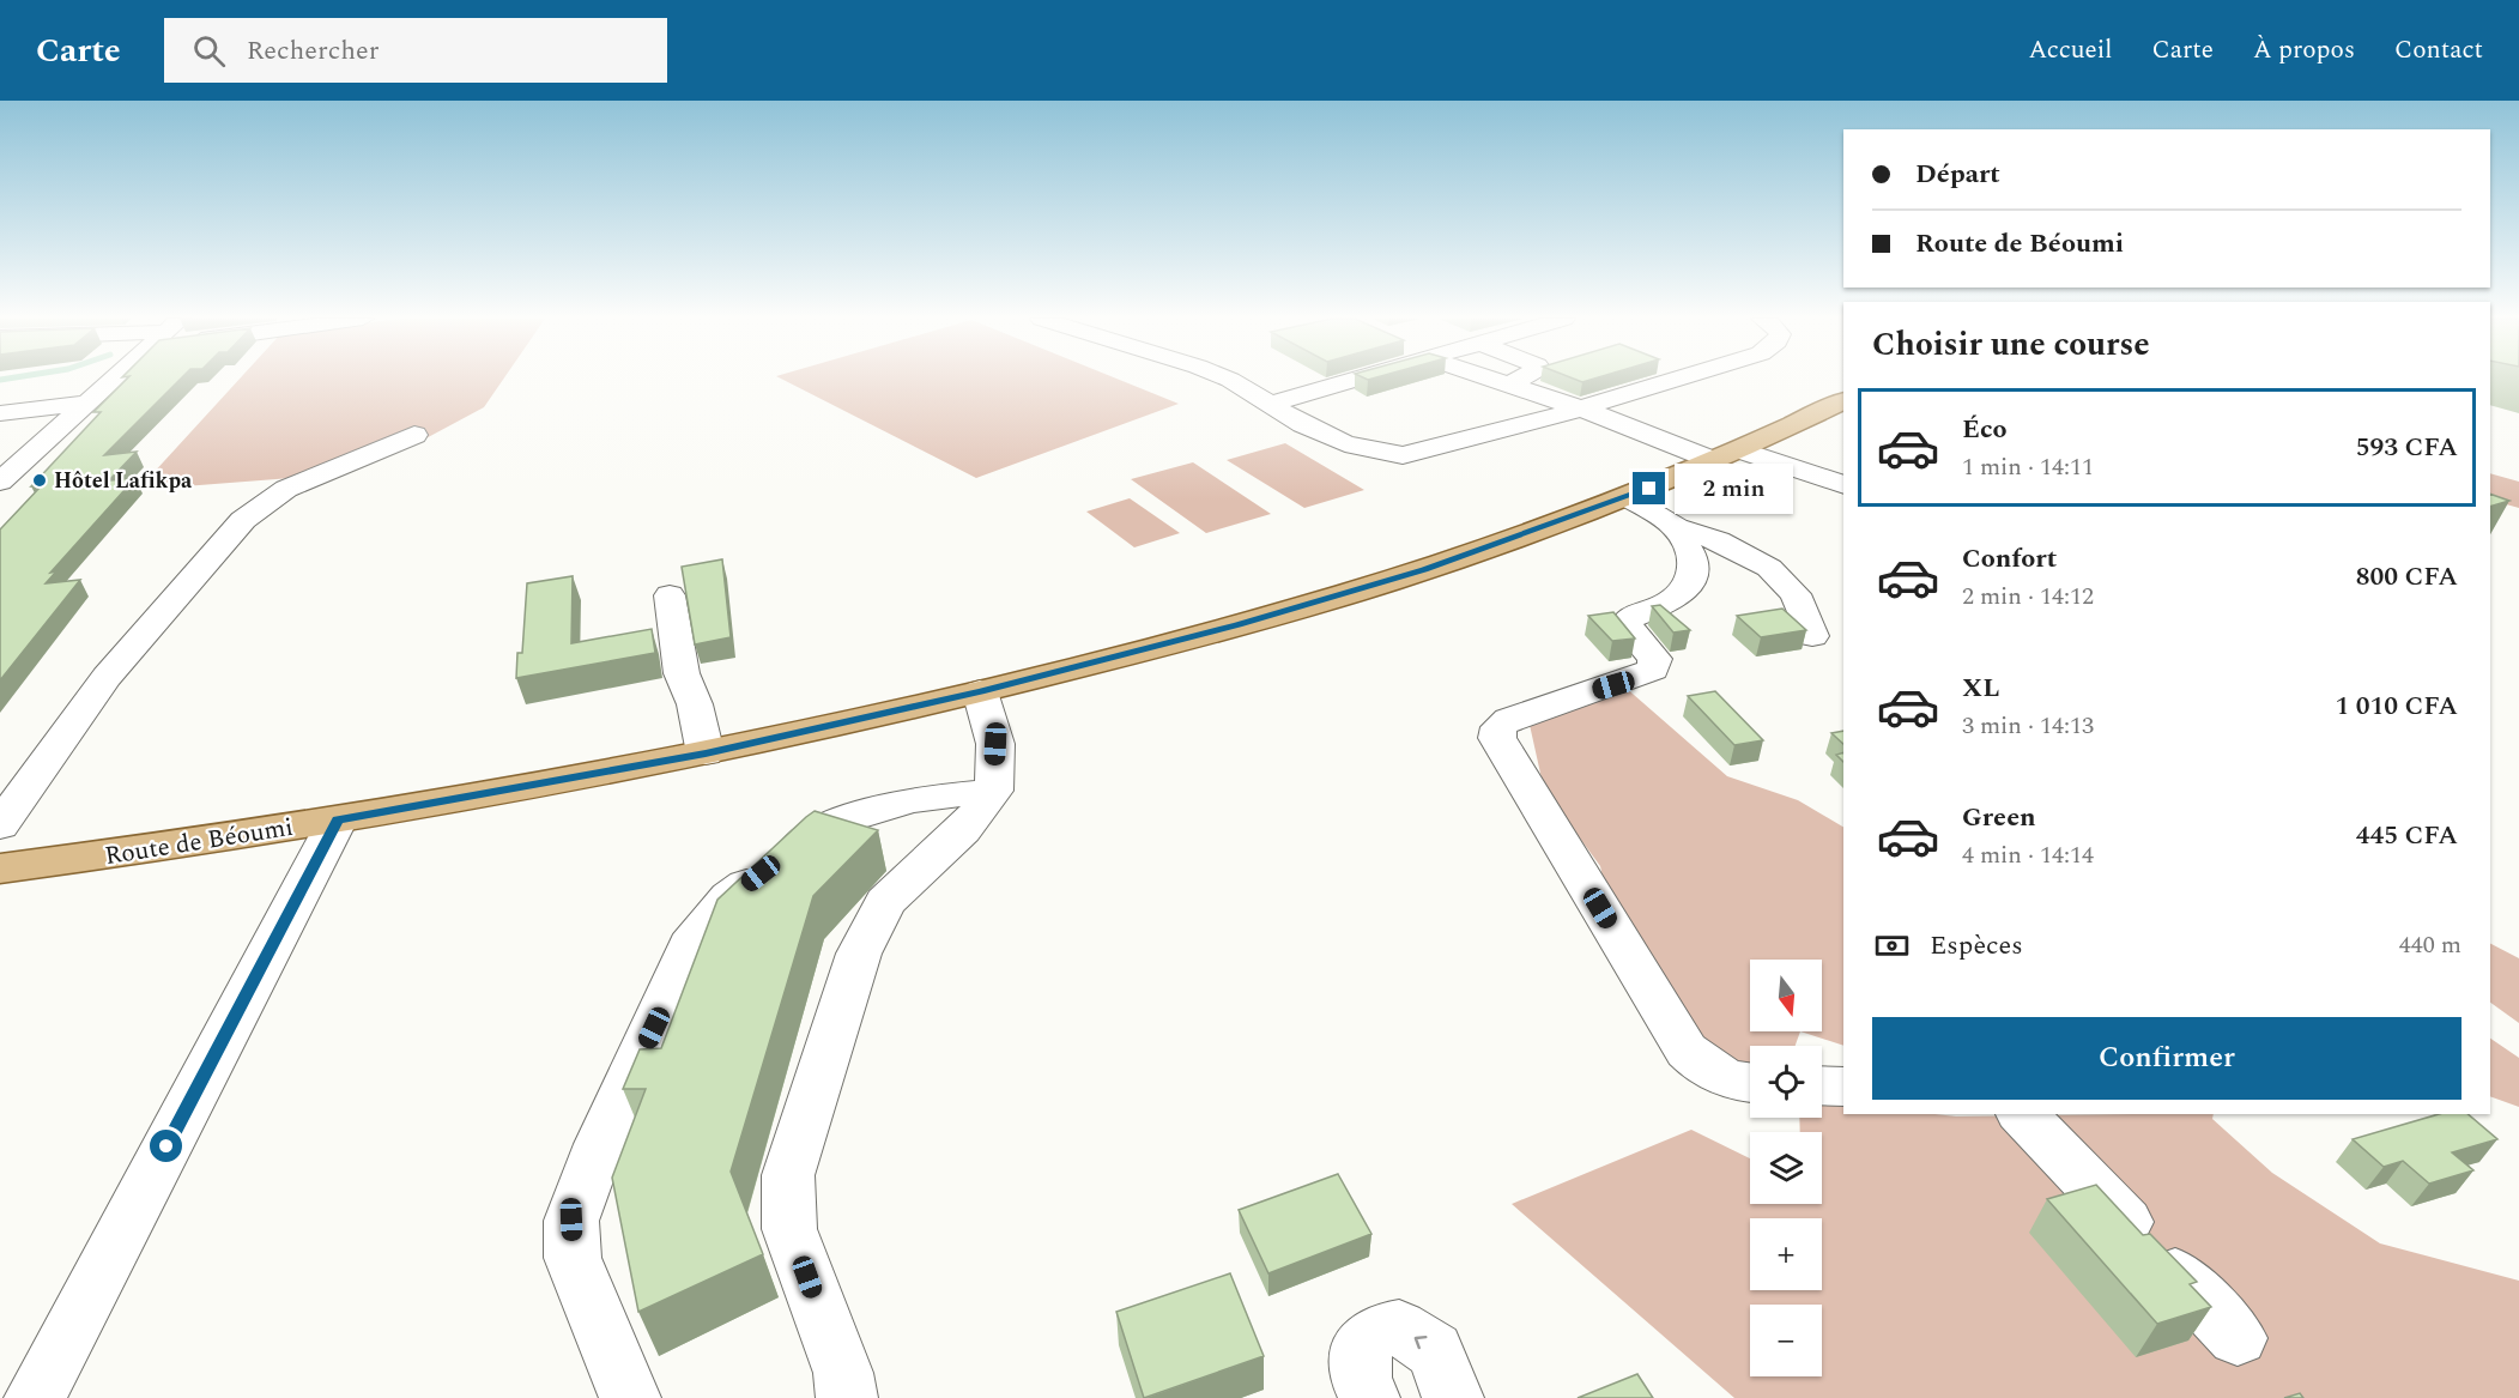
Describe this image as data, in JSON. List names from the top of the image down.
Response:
{
  "streets": {
    "main road": ["Route de Béoumi"]
  },
  "places": ["Hôtel Lafikpa"],
  "north": "bottom",
  "page": {
    "header": "Carte",
    "search": "Rechercher",
    "nav": [
      "Accueil",
      "Carte",
      "À propos",
      "Contact"
    ],
    "banner": ["Départ", "Route de Béoumi"],
    "heading": "Choisir une course",
    "list": [
      {
        "name": "Éco",
        "note": "1 min · 14:11",
        "value": "593 CFA"
      },
      {
        "name": "Confort",
        "note": "2 min · 14:12",
        "value": "800 CFA"
      },
      {
        "name": "XL",
        "note": "3 min · 14:13",
        "value": "1 010 CFA"
      },
      {
        "name": "Green",
        "note": "4 min · 14:14",
        "value": "445 CFA"
      }
    ],
    "bubble": "2 min",
    "pay": ["Espèces", "440 m"],
    "map_buttons": ["+", "−"],
    "buttons": "Confirmer"
  }
}
